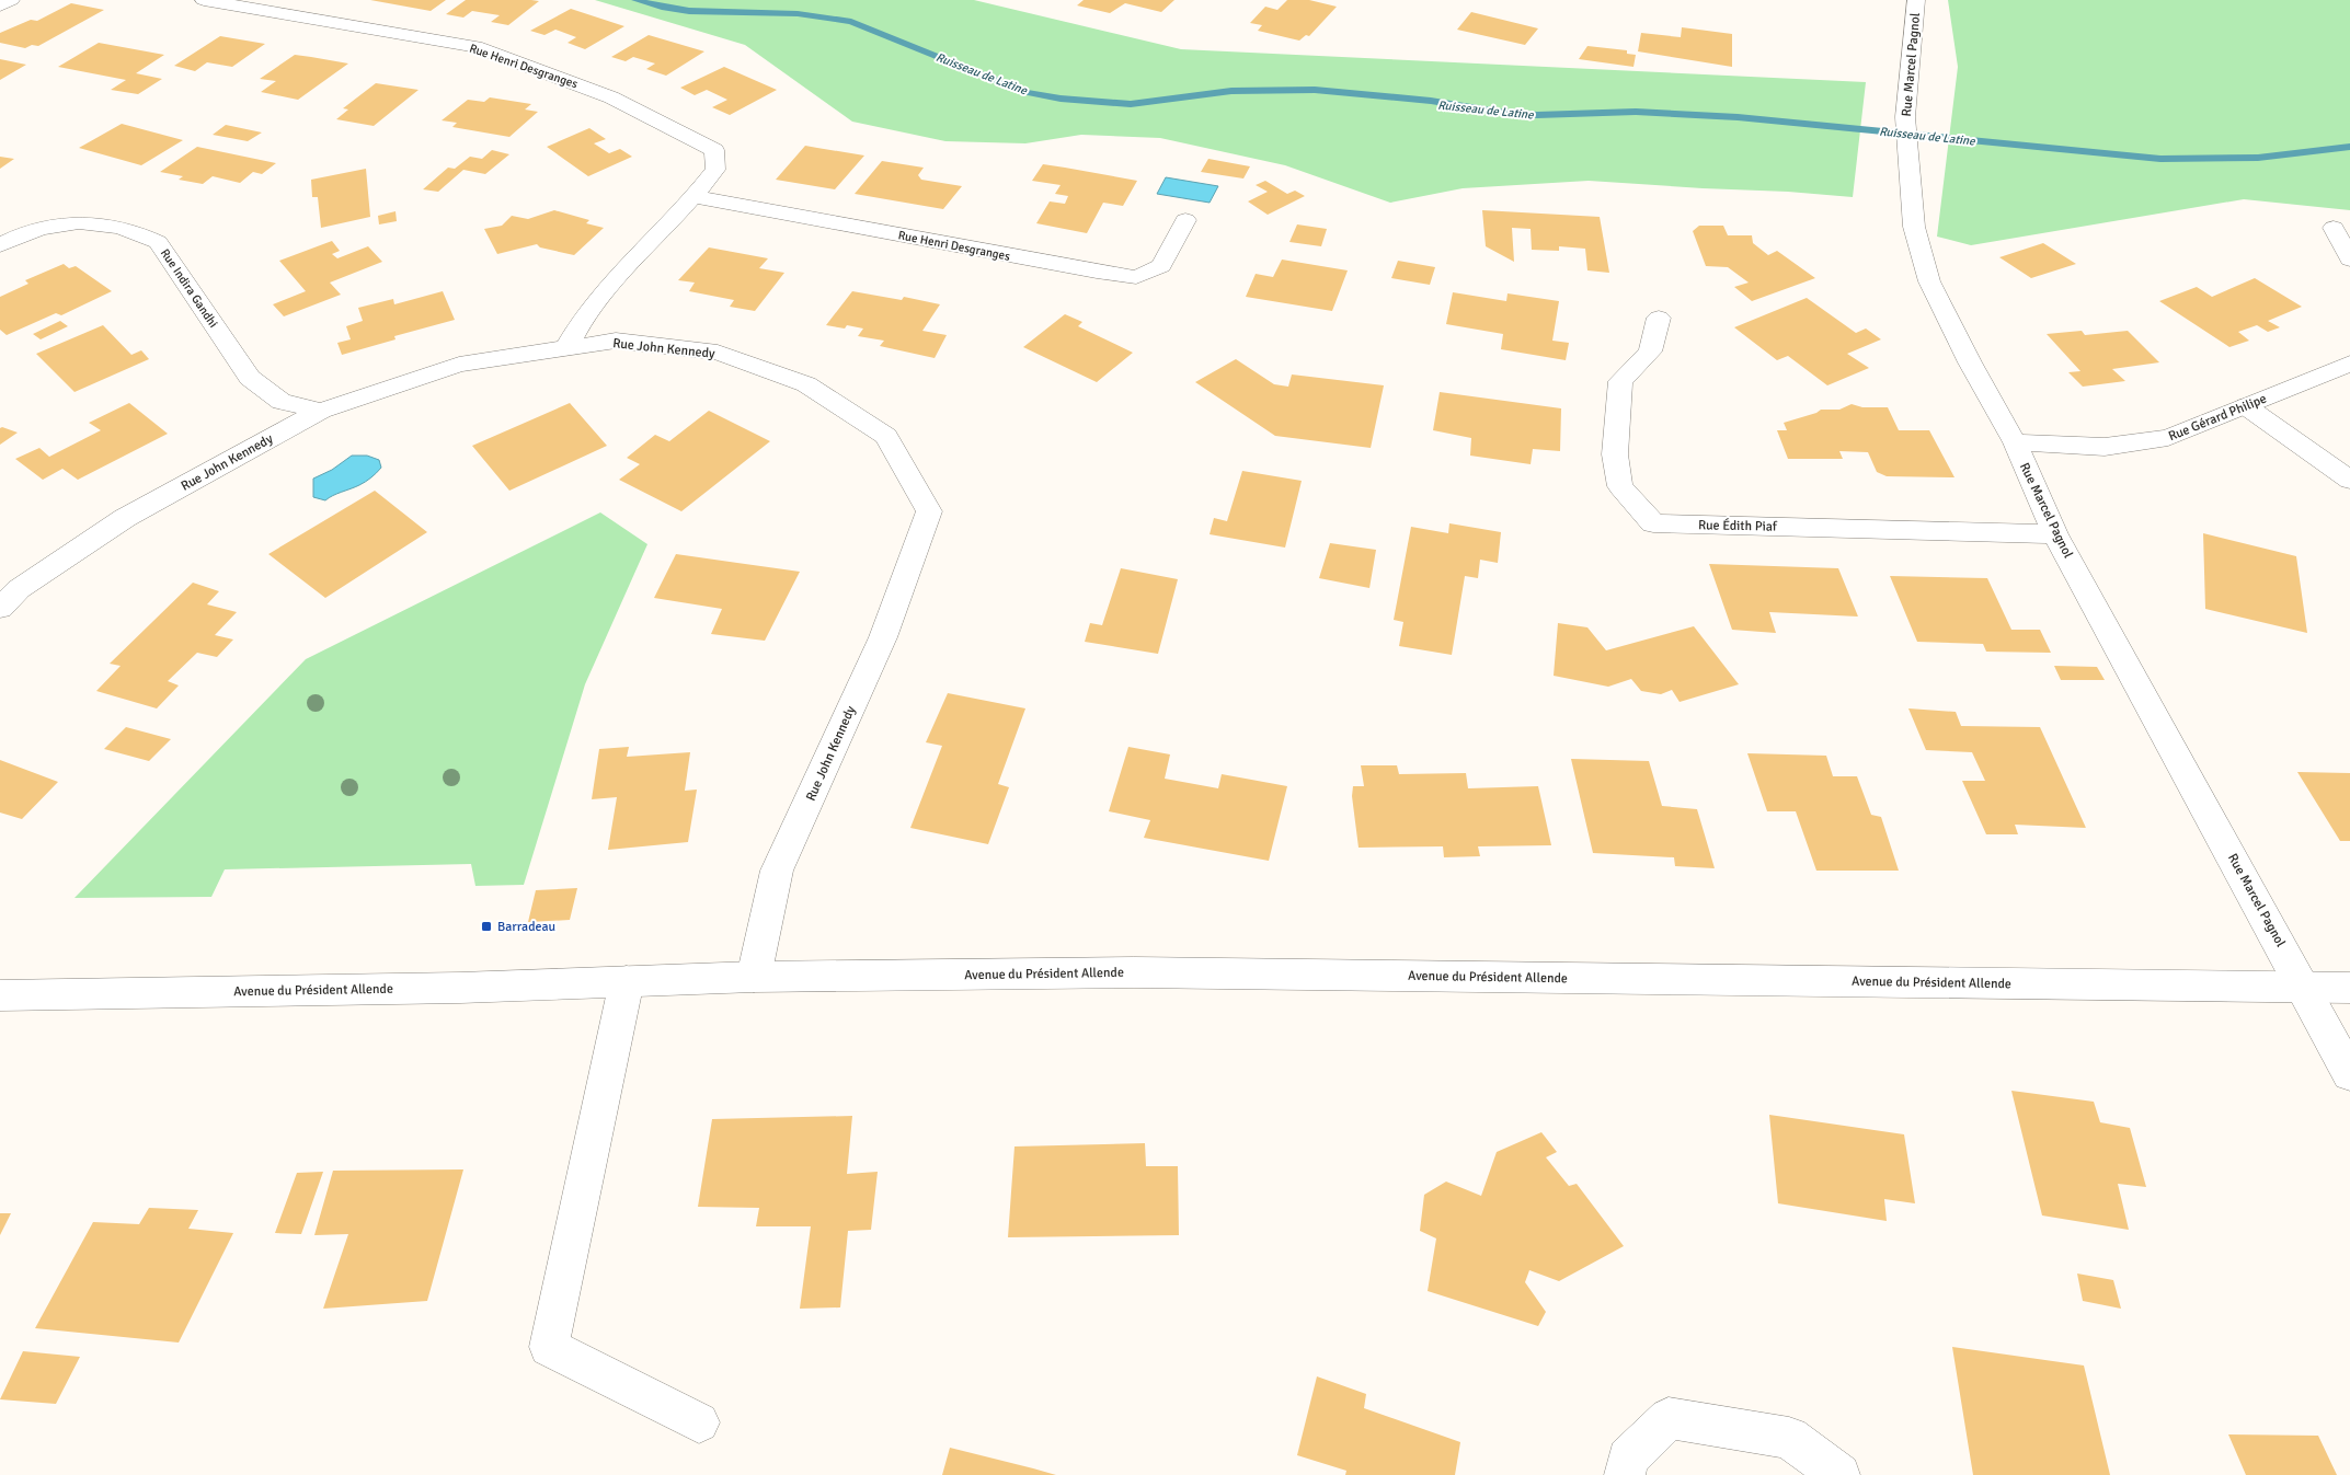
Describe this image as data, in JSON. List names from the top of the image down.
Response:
{
  "streets": {
    "street": [
      "Rue Marcel Pagnol",
      "Rue Henri Desgranges",
      "Rue Indira Gandhi",
      "Rue John Kennedy",
      "Rue Gérard Philipe",
      "Rue Édith Piaf",
      "Avenue du Président Allende"
    ]
  },
  "crossings": [
    ["Rue Marcel Pagnol", "Rue Gérard Philipe"],
    ["Rue Marcel Pagnol", "Rue Édith Piaf"],
    ["Rue Marcel Pagnol", "Avenue du Président Allende"],
    ["Rue Henri Desgranges", "Rue John Kennedy"],
    ["Rue Indira Gandhi", "Rue John Kennedy"],
    ["Rue John Kennedy", "Avenue du Président Allende"]
  ],
  "water": ["Ruisseau de Latine"],
  "places": {
    "transit": ["Barradeau"]
  }
}
